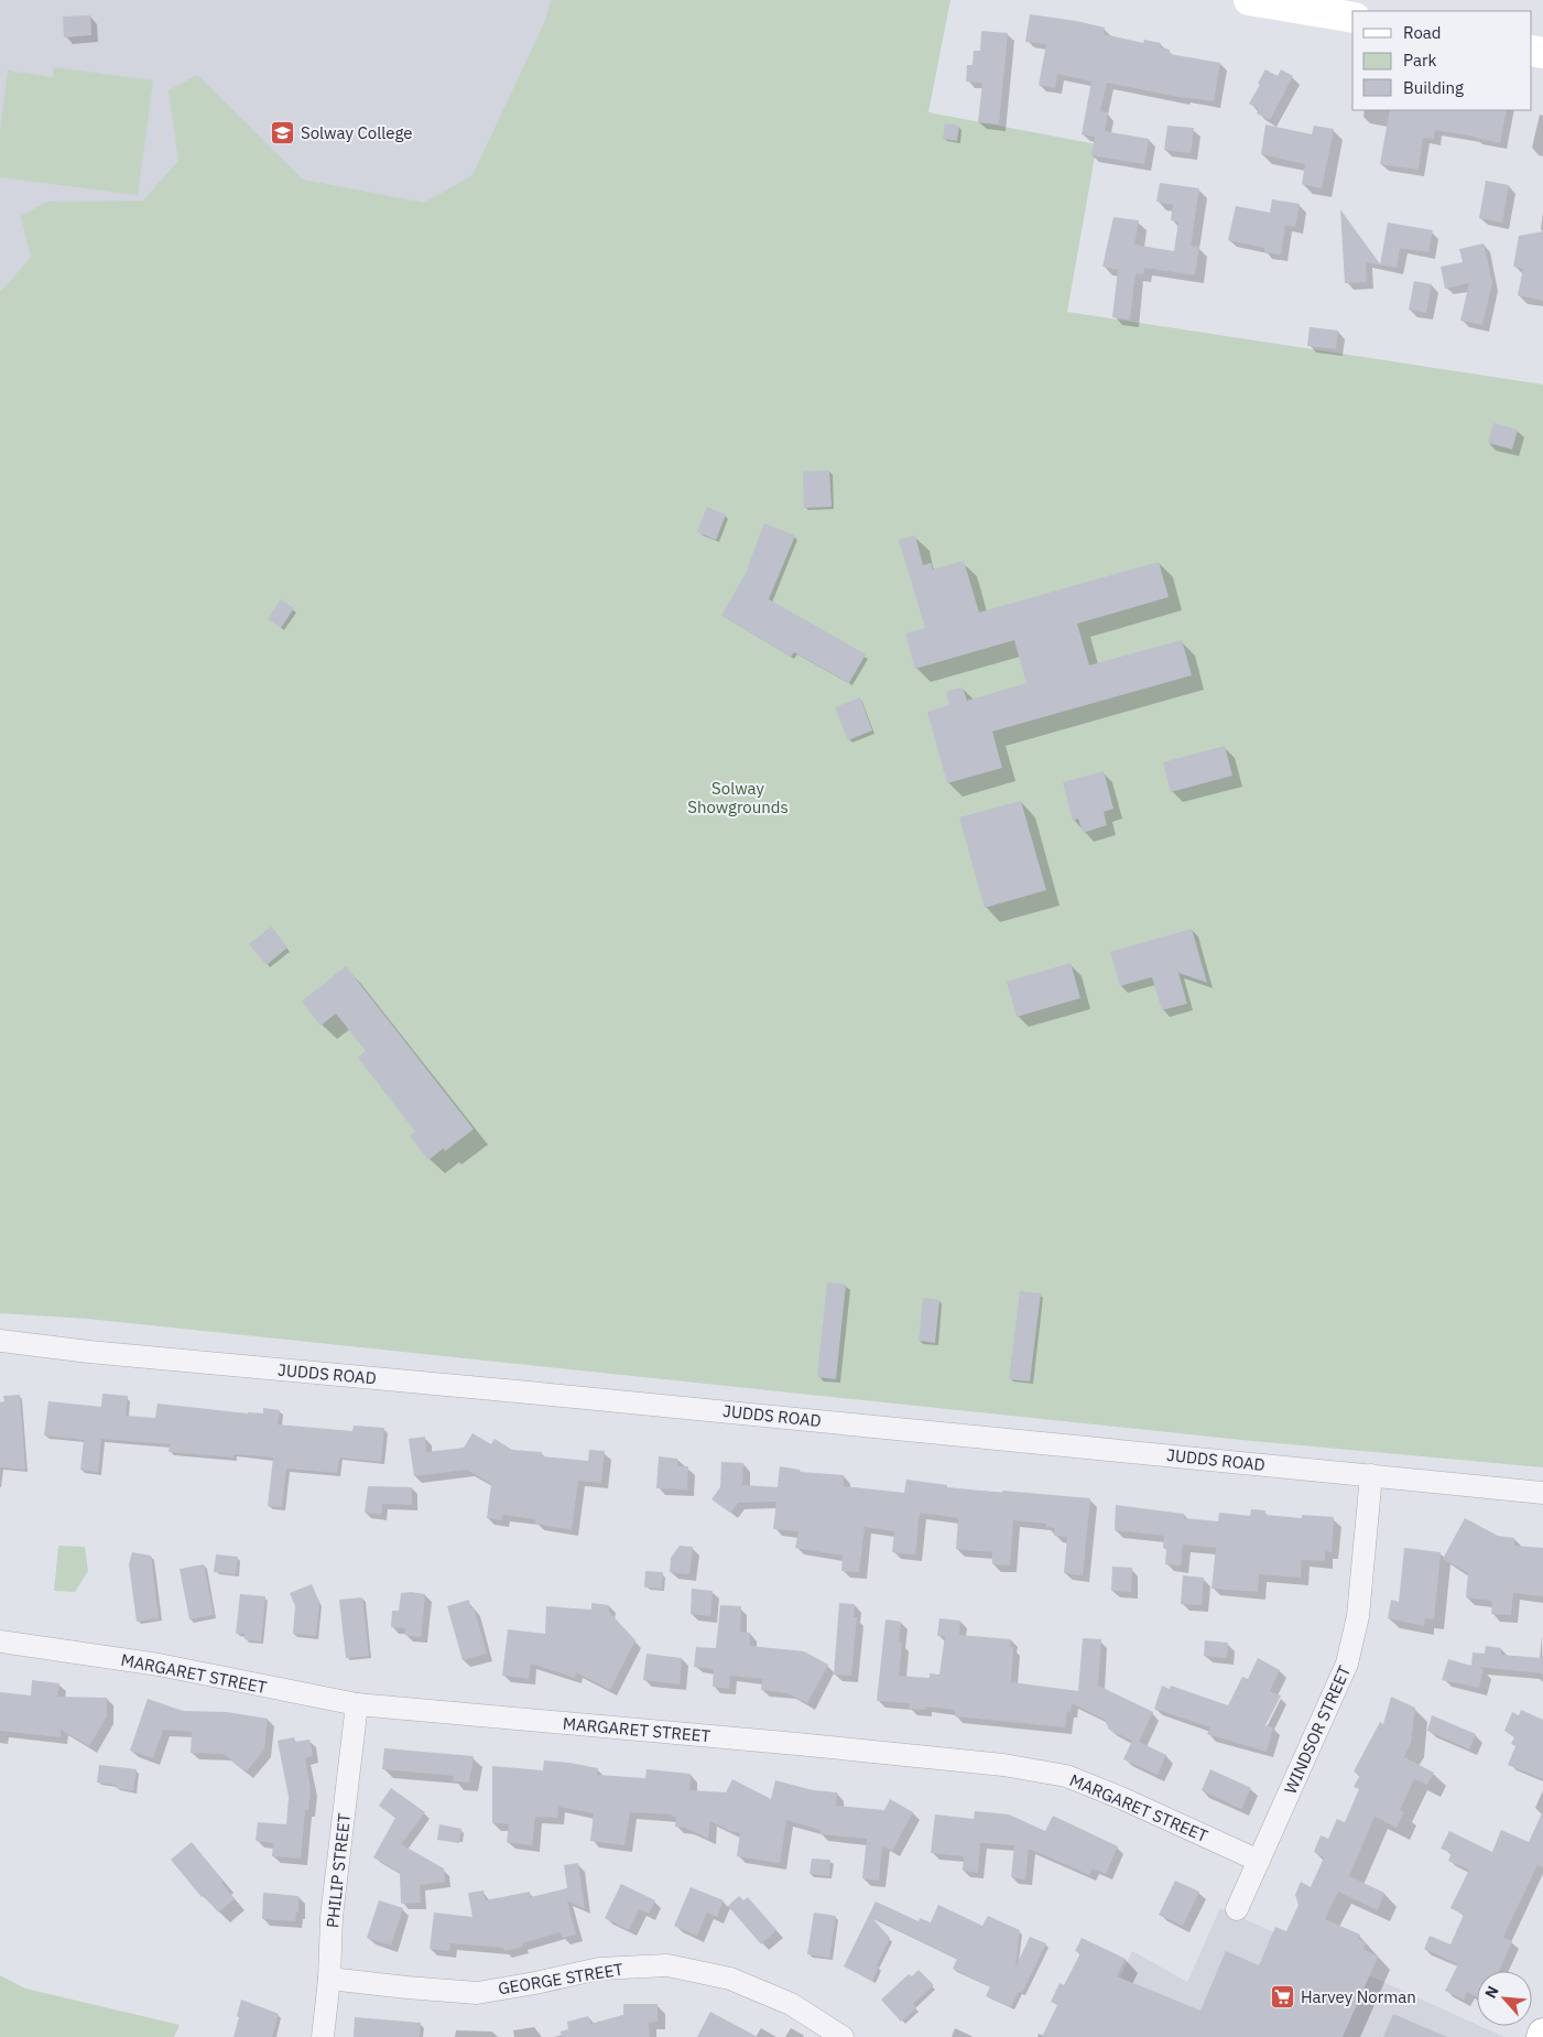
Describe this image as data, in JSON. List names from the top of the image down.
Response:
{
  "streets": {
    "street": [
      "JUDDS ROAD",
      "MARGARET STREET",
      "WINDSOR STREET",
      "PHILIP STREET",
      "GEORGE STREET"
    ]
  },
  "crossings": [
    ["JUDDS ROAD", "WINDSOR STREET"],
    ["MARGARET STREET", "WINDSOR STREET"],
    ["MARGARET STREET", "PHILIP STREET"],
    ["PHILIP STREET", "GEORGE STREET"]
  ],
  "parks": ["Solway Showgrounds"],
  "places": {
    "school or university": ["Solway College"],
    "supermarket": ["Harvey Norman"]
  },
  "legend": ["Road", "Park", "Building"],
  "north": "top left"
}
